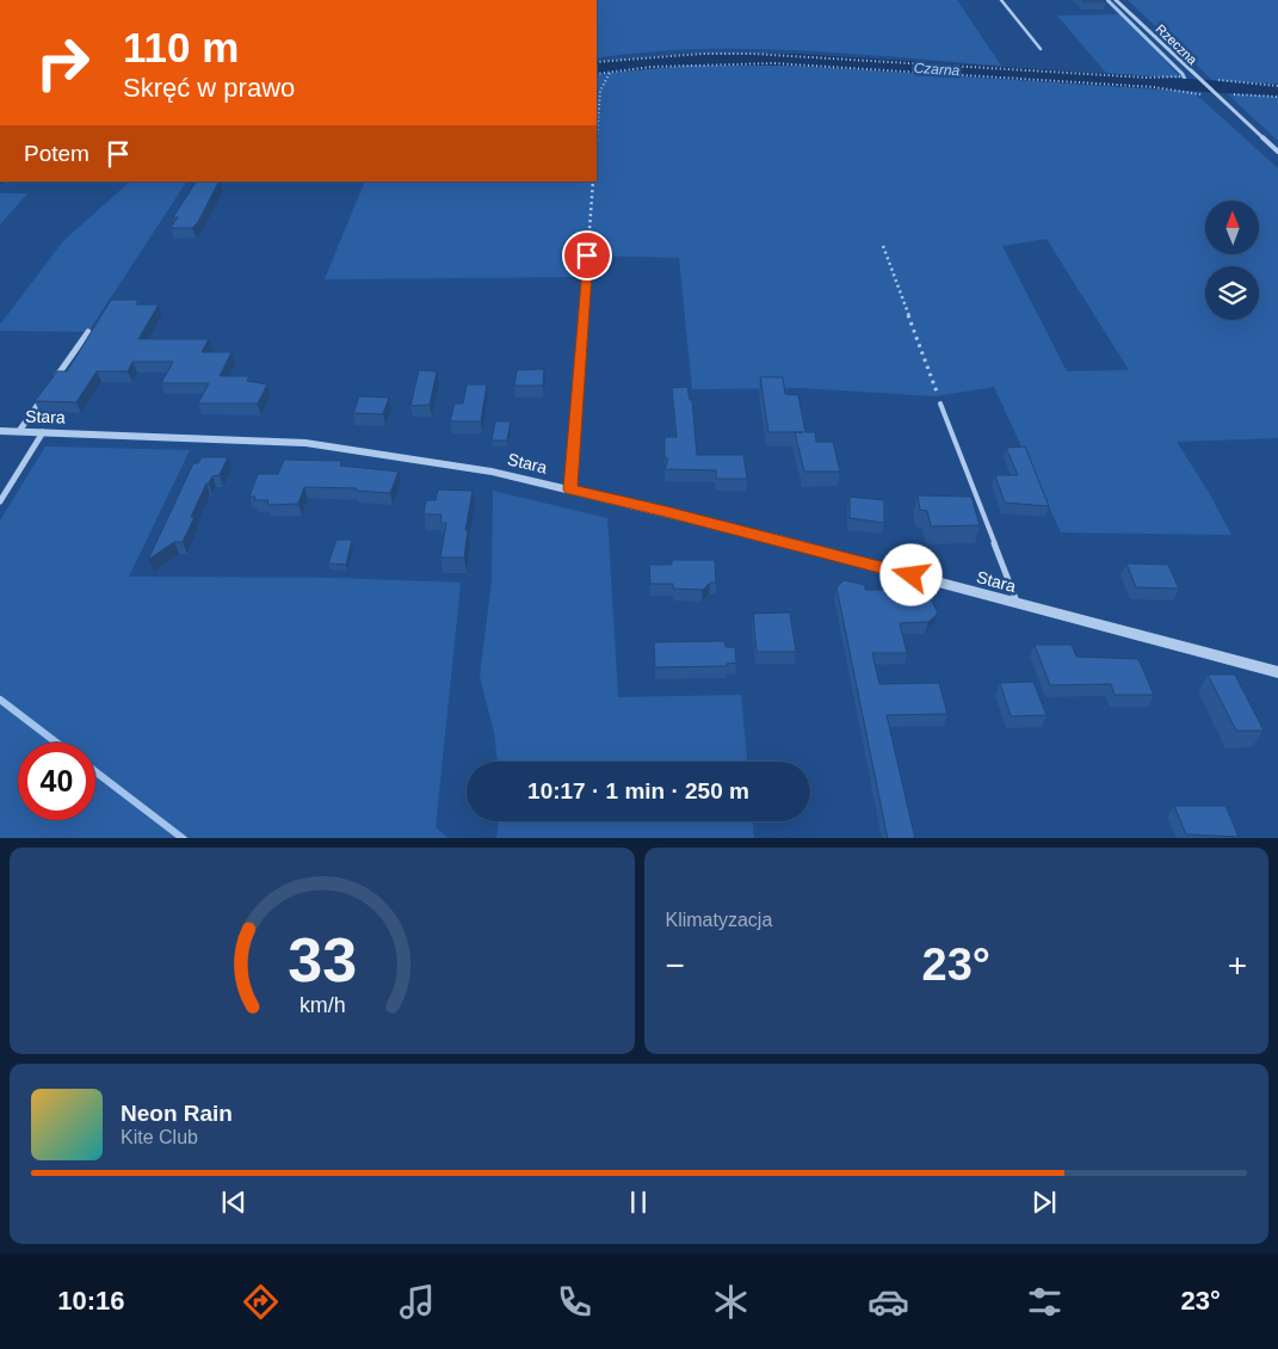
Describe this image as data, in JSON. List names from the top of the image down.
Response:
{
  "streets": {
    "street": ["Rzeczna", "Stara"]
  },
  "water": ["Czarna"],
  "north": "top",
  "page": {
    "turn": ["110 m", "Skręć w prawo"],
    "then": "Potem",
    "limit": "40",
    "trip": "10:17 · 1 min · 250 m",
    "tile": "Klimatyzacja",
    "heat": ["−", "23°", "+"],
    "song": ["Neon Rain", "Kite Club"],
    "tabs": ["10:16", "23°"],
    "gauge": ["33", "km/h"]
  }
}
